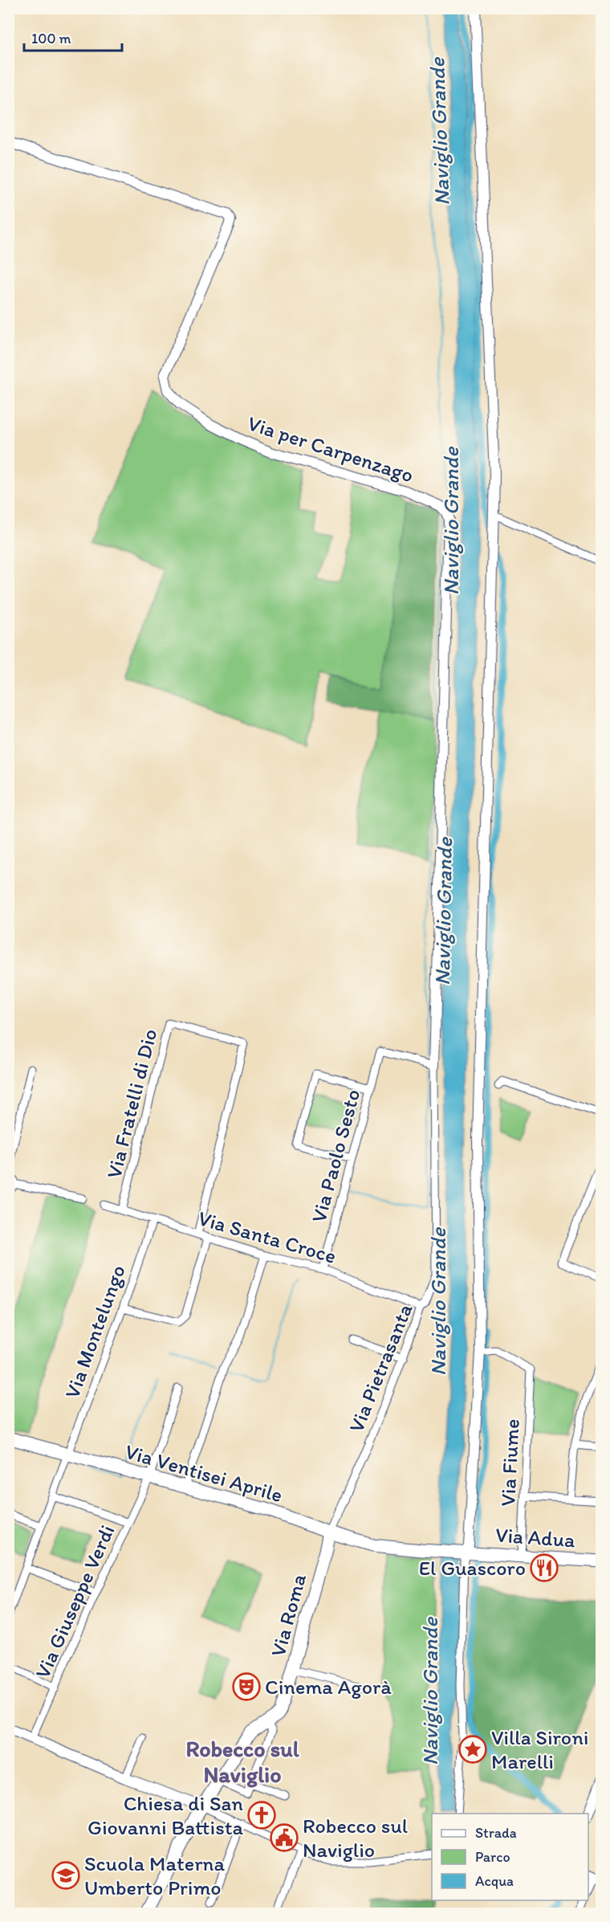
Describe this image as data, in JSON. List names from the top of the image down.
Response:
{
  "streets": {
    "main road": ["Via Ventisei Aprile", "Via Adua", "Via Roma"],
    "street": [
      "Via per Carpenzago",
      "Via Fratelli di Dio",
      "Via Paolo Sesto",
      "Via Santa Croce",
      "Via Montelungo",
      "Via Pietrasanta",
      "Via Fiume",
      "Via Giuseppe Verdi"
    ]
  },
  "crossings": [
    ["Via per Carpenzago", "Via Paolo Sesto"],
    ["Via per Carpenzago", "Via Pietrasanta"],
    ["Via Fratelli di Dio", "Via Santa Croce"],
    ["Via Paolo Sesto", "Via Santa Croce"],
    ["Via Paolo Sesto", "Via Pietrasanta"],
    ["Via Santa Croce", "Via Montelungo"],
    ["Via Santa Croce", "Via Pietrasanta"],
    ["Via Montelungo", "Via Ventisei Aprile"],
    ["Via Pietrasanta", "Via Ventisei Aprile"],
    ["Via Pietrasanta", "Via Roma"],
    ["Via Fiume", "Via Adua"],
    ["Via Ventisei Aprile", "Via Giuseppe Verdi"],
    ["Via Ventisei Aprile", "Via Roma"],
    ["Via Adua", "Via Roma"]
  ],
  "districts": ["Robecco sul Naviglio"],
  "water": ["Naviglio Grande"],
  "places": {
    "restaurant": ["El Guascoro"],
    "theatre": ["Cinema Agorà"],
    "place": ["Villa Sironi Marelli"],
    "church": ["Chiesa di San Giovanni Battista"],
    "public building": ["Robecco sul Naviglio"],
    "school or university": ["Scuola Materna Umberto Primo"]
  },
  "legend": ["Strada", "Parco", "Acqua"],
  "scale_bar": "100 m"
}
